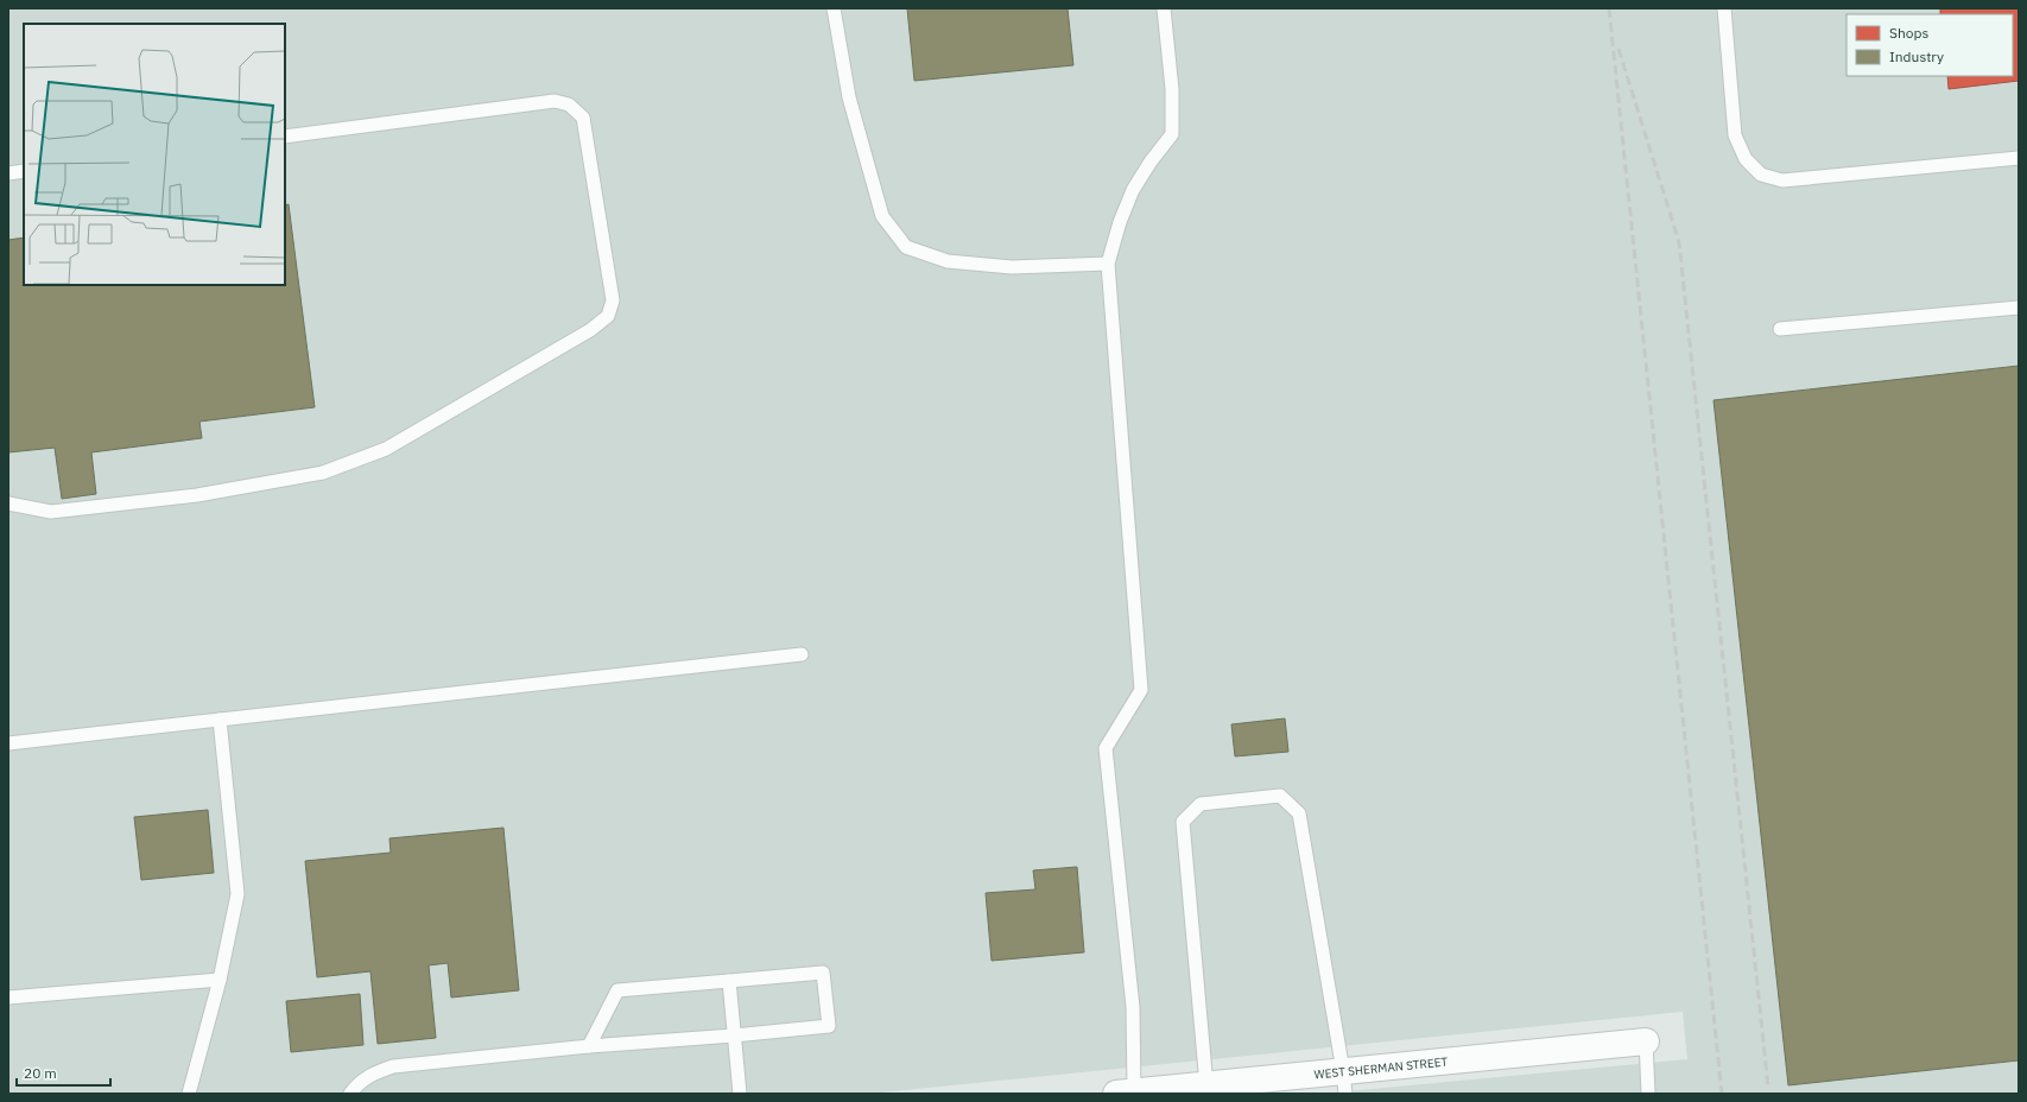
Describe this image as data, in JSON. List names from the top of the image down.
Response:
{
  "streets": {
    "street": ["WEST SHERMAN STREET"]
  },
  "legend": ["Shops", "Industry"],
  "scale_bar": "20 m"
}
